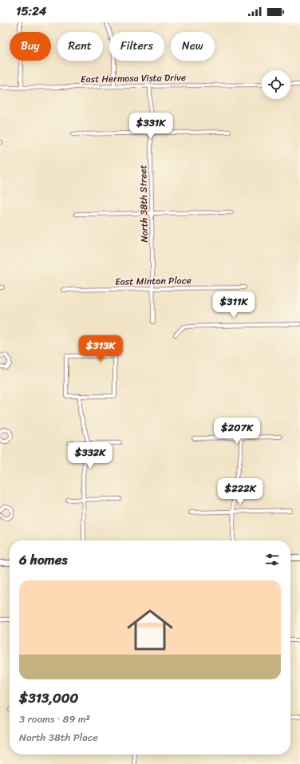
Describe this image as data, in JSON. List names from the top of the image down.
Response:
{
  "streets": {
    "street": ["East Hermosa Vista Drive", "North 38th Street", "East Minton Place"]
  },
  "crossings": [
    ["East Hermosa Vista Drive", "North 38th Street"],
    ["North 38th Street", "East Minton Place"]
  ],
  "page": {
    "status": "15:24",
    "chip": [
      "Buy",
      "Rent",
      "Filters",
      "New"
    ],
    "price": [
      "$331K",
      "$311K",
      "$313K",
      "$207K",
      "$332K",
      "$222K"
    ],
    "heading": "6 homes",
    "list": [
      {
        "name": "$313,000",
        "note": "3 rooms · 89 m² · North 38th Place"
      }
    ]
  }
}
